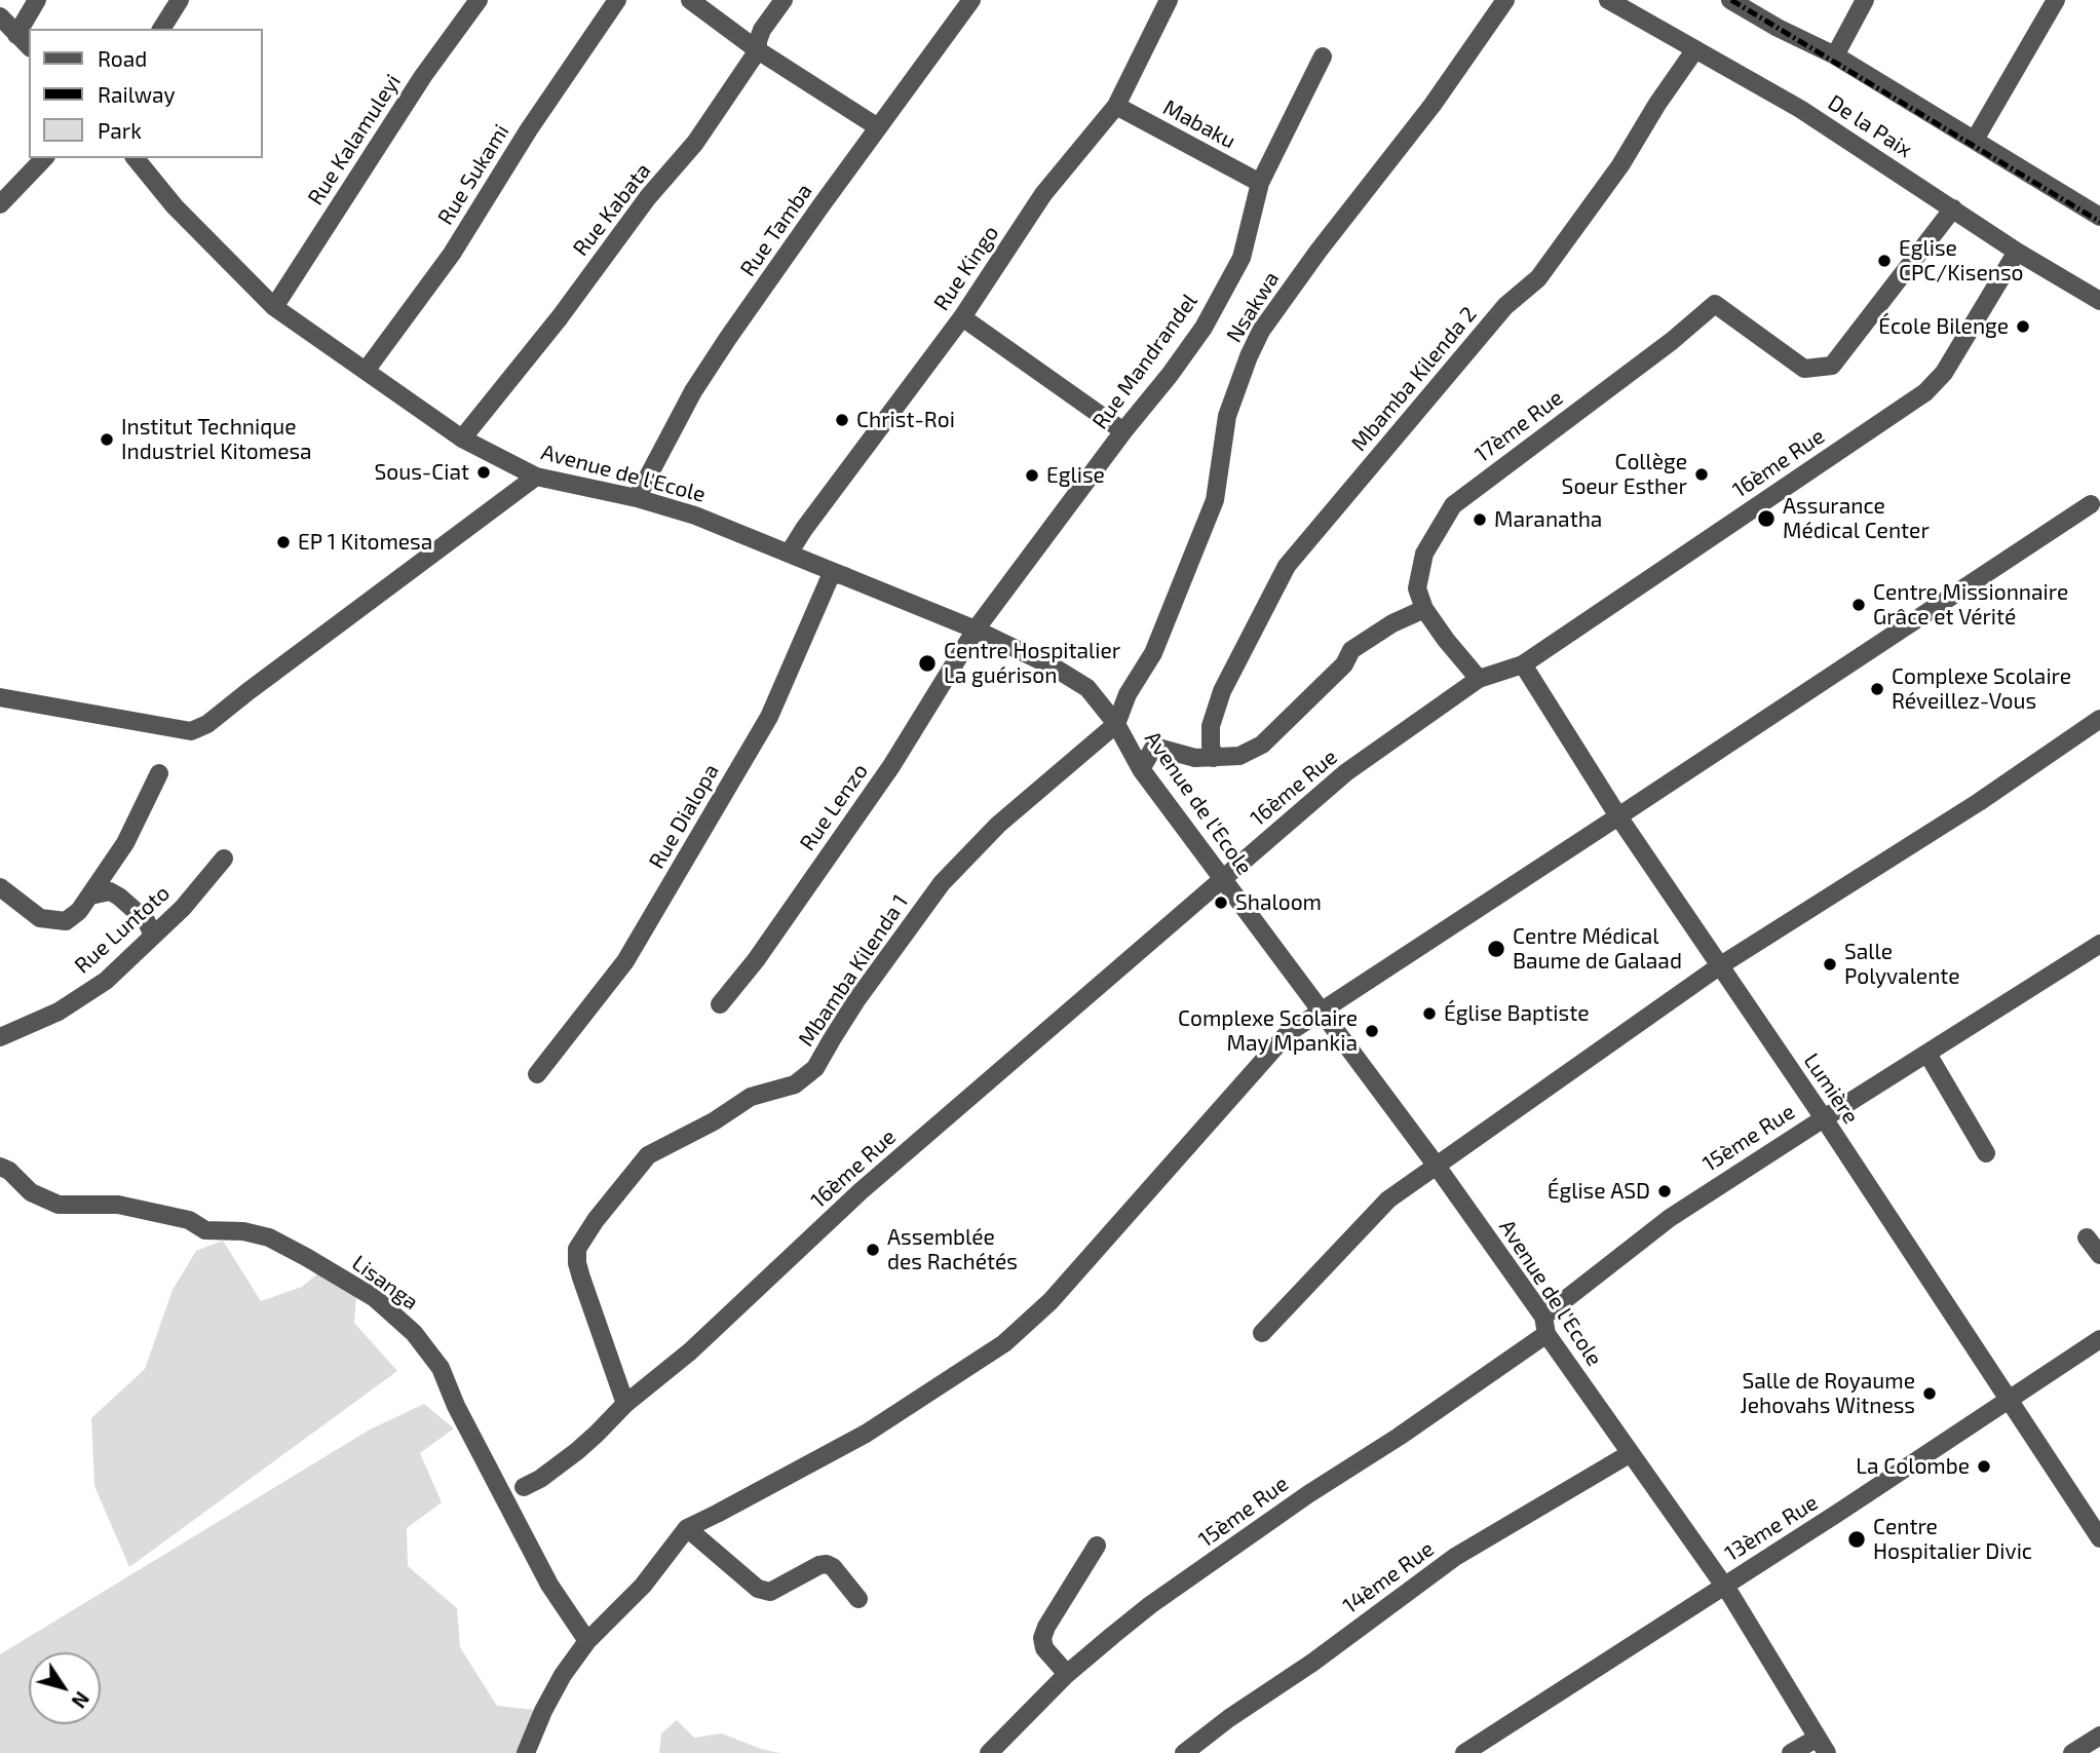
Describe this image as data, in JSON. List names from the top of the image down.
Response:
{
  "streets": {
    "street": [
      "Mabaku",
      "De la Paix",
      "Rue Kalamuleyi",
      "Rue Sukami",
      "Rue Kabata",
      "Rue Tamba",
      "Rue Kingo",
      "Nsakwa",
      "Rue Mandrandel",
      "Mbamba Kilenda 2",
      "17ème Rue",
      "16ème Rue",
      "Avenue de l'Ecole",
      "Rue Lenzo",
      "Rue Dialopa",
      "Rue Luntoto",
      "Mbamba Kilenda 1",
      "Lumière",
      "15ème Rue",
      "Lisanga",
      "13ème Rue",
      "14ème Rue"
    ]
  },
  "crossings": [
    ["Mabaku", "Rue Kingo"],
    ["Mabaku", "Rue Mandrandel"],
    ["De la Paix", "Mbamba Kilenda 2"],
    ["De la Paix", "17ème Rue"],
    ["De la Paix", "16ème Rue"],
    ["Rue Kalamuleyi", "Avenue de l'Ecole"],
    ["Rue Sukami", "Avenue de l'Ecole"],
    ["Rue Kabata", "Avenue de l'Ecole"],
    ["Rue Tamba", "Avenue de l'Ecole"],
    ["Rue Kingo", "Avenue de l'Ecole"],
    ["Nsakwa", "Avenue de l'Ecole"],
    ["Nsakwa", "Mbamba Kilenda 1"],
    ["Rue Mandrandel", "Avenue de l'Ecole"],
    ["Rue Mandrandel", "Rue Lenzo"],
    ["16ème Rue", "Avenue de l'Ecole"],
    ["16ème Rue", "Mbamba Kilenda 1"],
    ["16ème Rue", "Lumière"],
    ["Avenue de l'Ecole", "Rue Lenzo"],
    ["Avenue de l'Ecole", "Rue Dialopa"],
    ["Avenue de l'Ecole", "Mbamba Kilenda 1"],
    ["Avenue de l'Ecole", "15ème Rue"],
    ["Avenue de l'Ecole", "13ème Rue"],
    ["Avenue de l'Ecole", "14ème Rue"],
    ["Lumière", "15ème Rue"],
    ["Lumière", "13ème Rue"]
  ],
  "places": [
    "Eglise CPC/Kisenso",
    "École Bilenge",
    "Christ-Roi",
    "Institut Technique Industriel Kitomesa",
    "Sous-Ciat",
    "Collège Soeur Esther",
    "Eglise",
    "Assurance Médical Center",
    "Maranatha",
    "EP 1 Kitomesa",
    "Centre Missionnaire Grâce et Vérité",
    "Centre Hospitalier La guérison",
    "Complexe Scolaire Réveillez-Vous",
    "Shaloom",
    "Centre Médical Baume de Galaad",
    "Salle Polyvalente",
    "Église Baptiste",
    "Complexe Scolaire May Mpankia",
    "Église ASD",
    "Assemblée des Rachétés",
    "Salle de Royaume Jehovahs Witness",
    "La Colombe",
    "Centre Hospitalier Divic"
  ],
  "legend": ["Road", "Railway", "Park"],
  "north": "bottom right"
}
